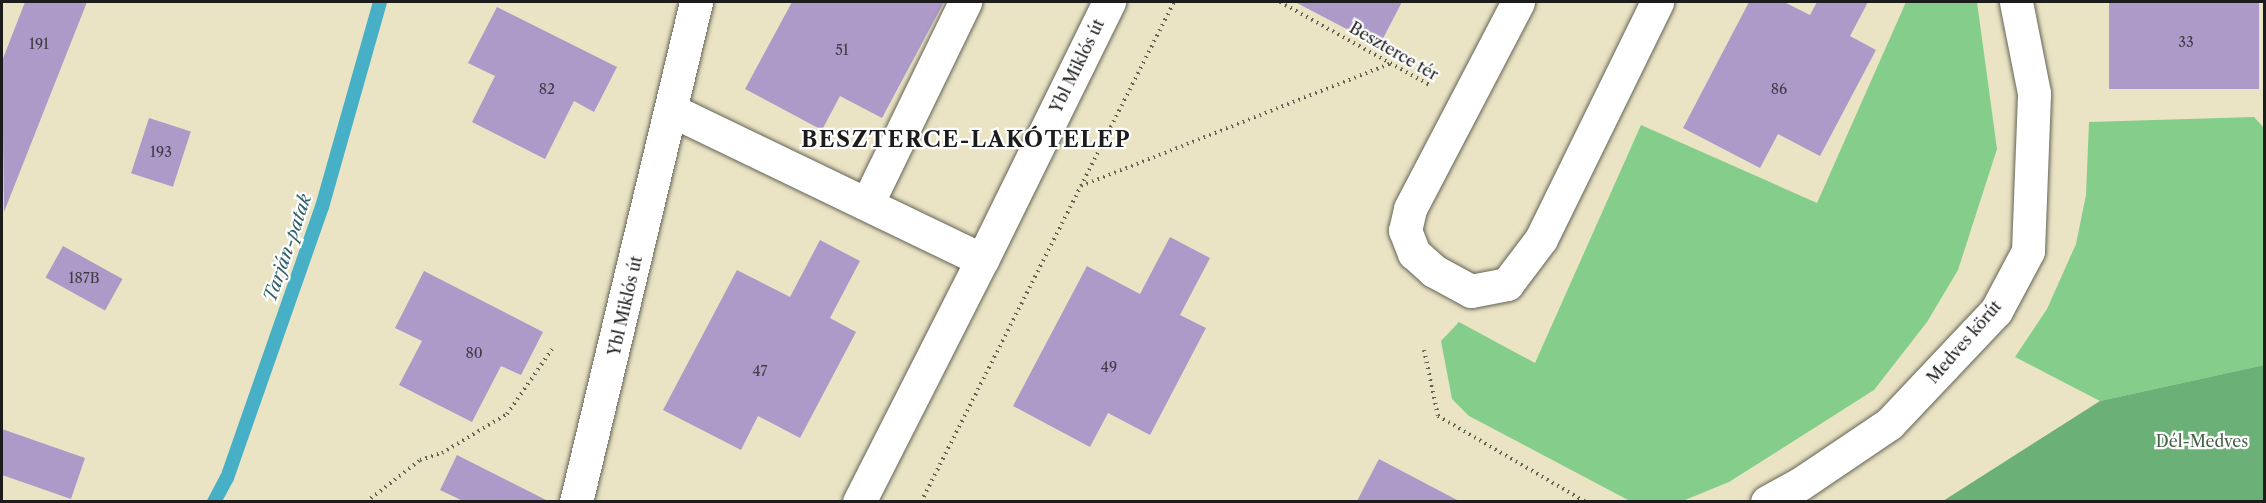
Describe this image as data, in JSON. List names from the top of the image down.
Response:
{
  "streets": {
    "street": ["Ybl Miklós út", "Medves körút"],
    "path": ["Beszterce tér"]
  },
  "districts": ["BESZTERCE-LAKÓTELEP"],
  "water": ["Tarján-patak"],
  "parks": ["Dél-Medves"],
  "house_numbers": [
    "33",
    "191",
    "51",
    "82",
    "86",
    "193",
    "187B",
    "80",
    "49",
    "47"
  ]
}
